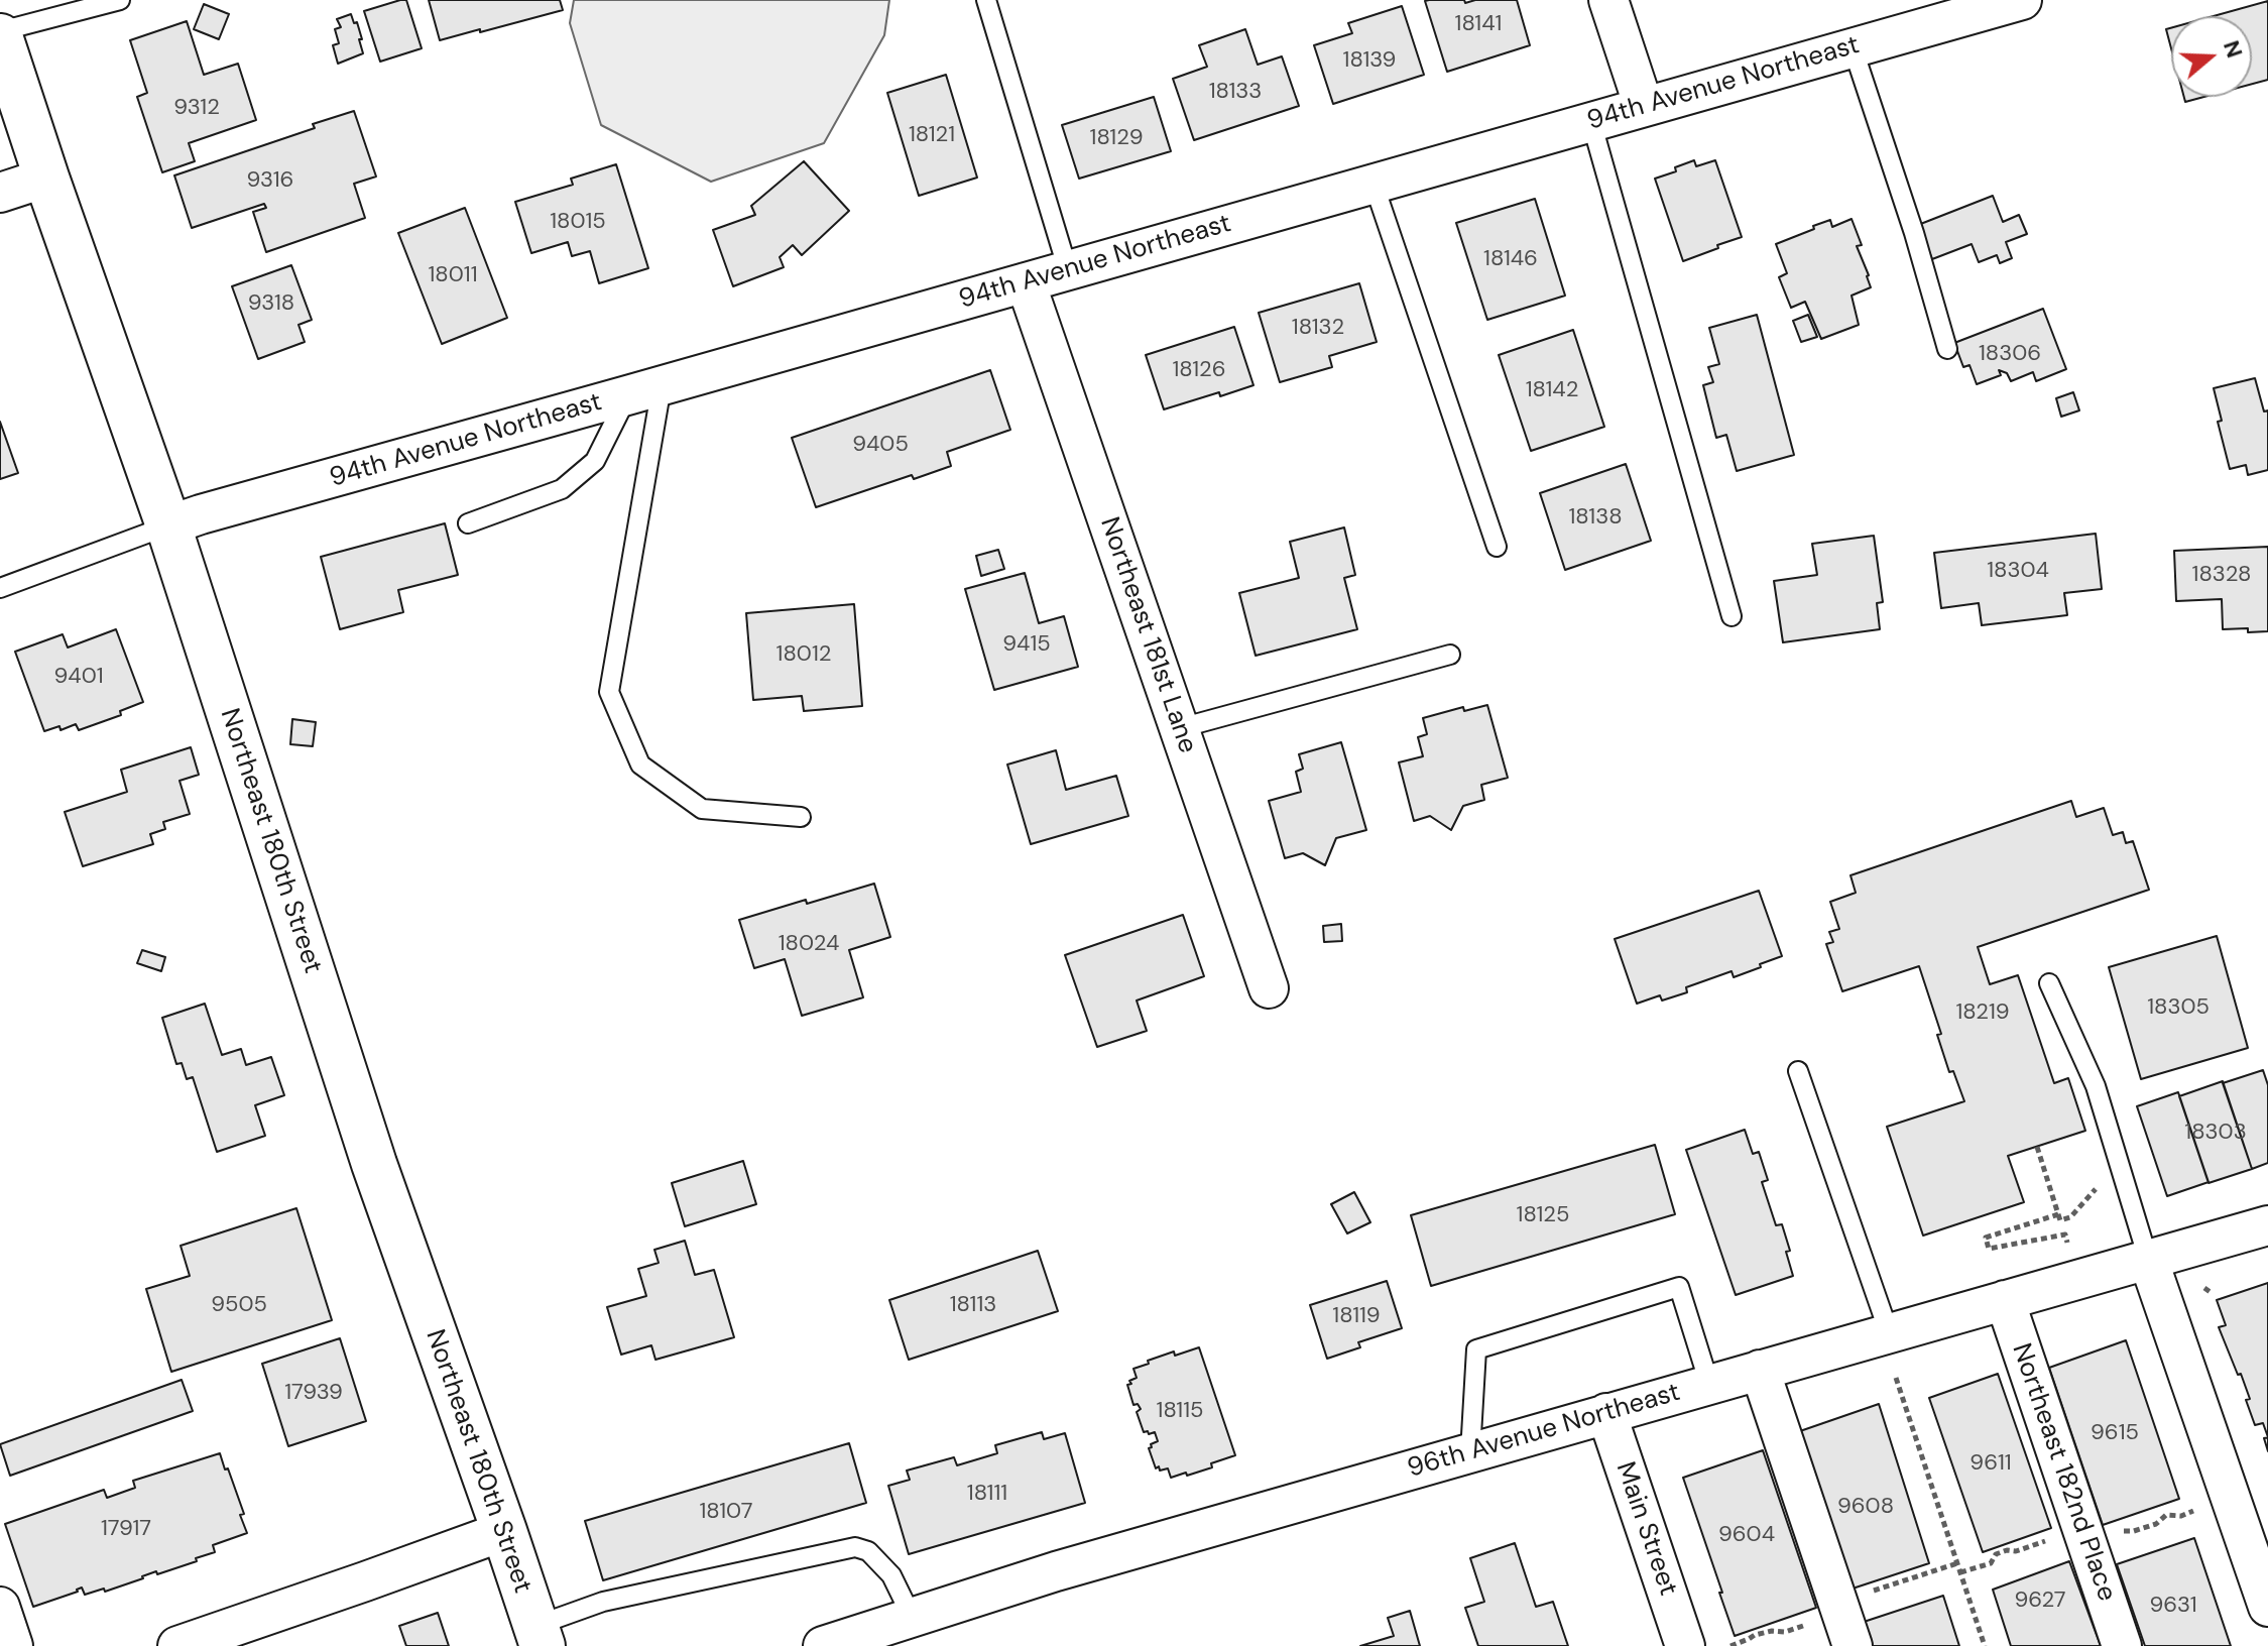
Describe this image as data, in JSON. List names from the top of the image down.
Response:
{
  "streets": {
    "street": [
      "94th Avenue Northeast",
      "Northeast 181st Lane",
      "Northeast 180th Street",
      "96th Avenue Northeast",
      "Northeast 182nd Place",
      "Main Street"
    ]
  },
  "crossings": [
    ["94th Avenue Northeast", "Northeast 181st Lane"],
    ["94th Avenue Northeast", "Northeast 180th Street"],
    ["96th Avenue Northeast", "Northeast 182nd Place"],
    ["96th Avenue Northeast", "Main Street"]
  ],
  "house_numbers": [
    "18141",
    "18139",
    "18133",
    "9312",
    "18121",
    "18129",
    "9316",
    "18015",
    "18146",
    "18011",
    "9318",
    "18132",
    "18306",
    "18126",
    "18142",
    "9405",
    "18138",
    "18304",
    "18328",
    "9415",
    "18012",
    "9401",
    "18024",
    "18305",
    "18219",
    "18303",
    "18125",
    "9505",
    "18113",
    "18119",
    "17939",
    "18115",
    "9615",
    "9611",
    "18111",
    "9608",
    "18107",
    "17917",
    "9604",
    "9627",
    "9631"
  ],
  "north": "right"
}
